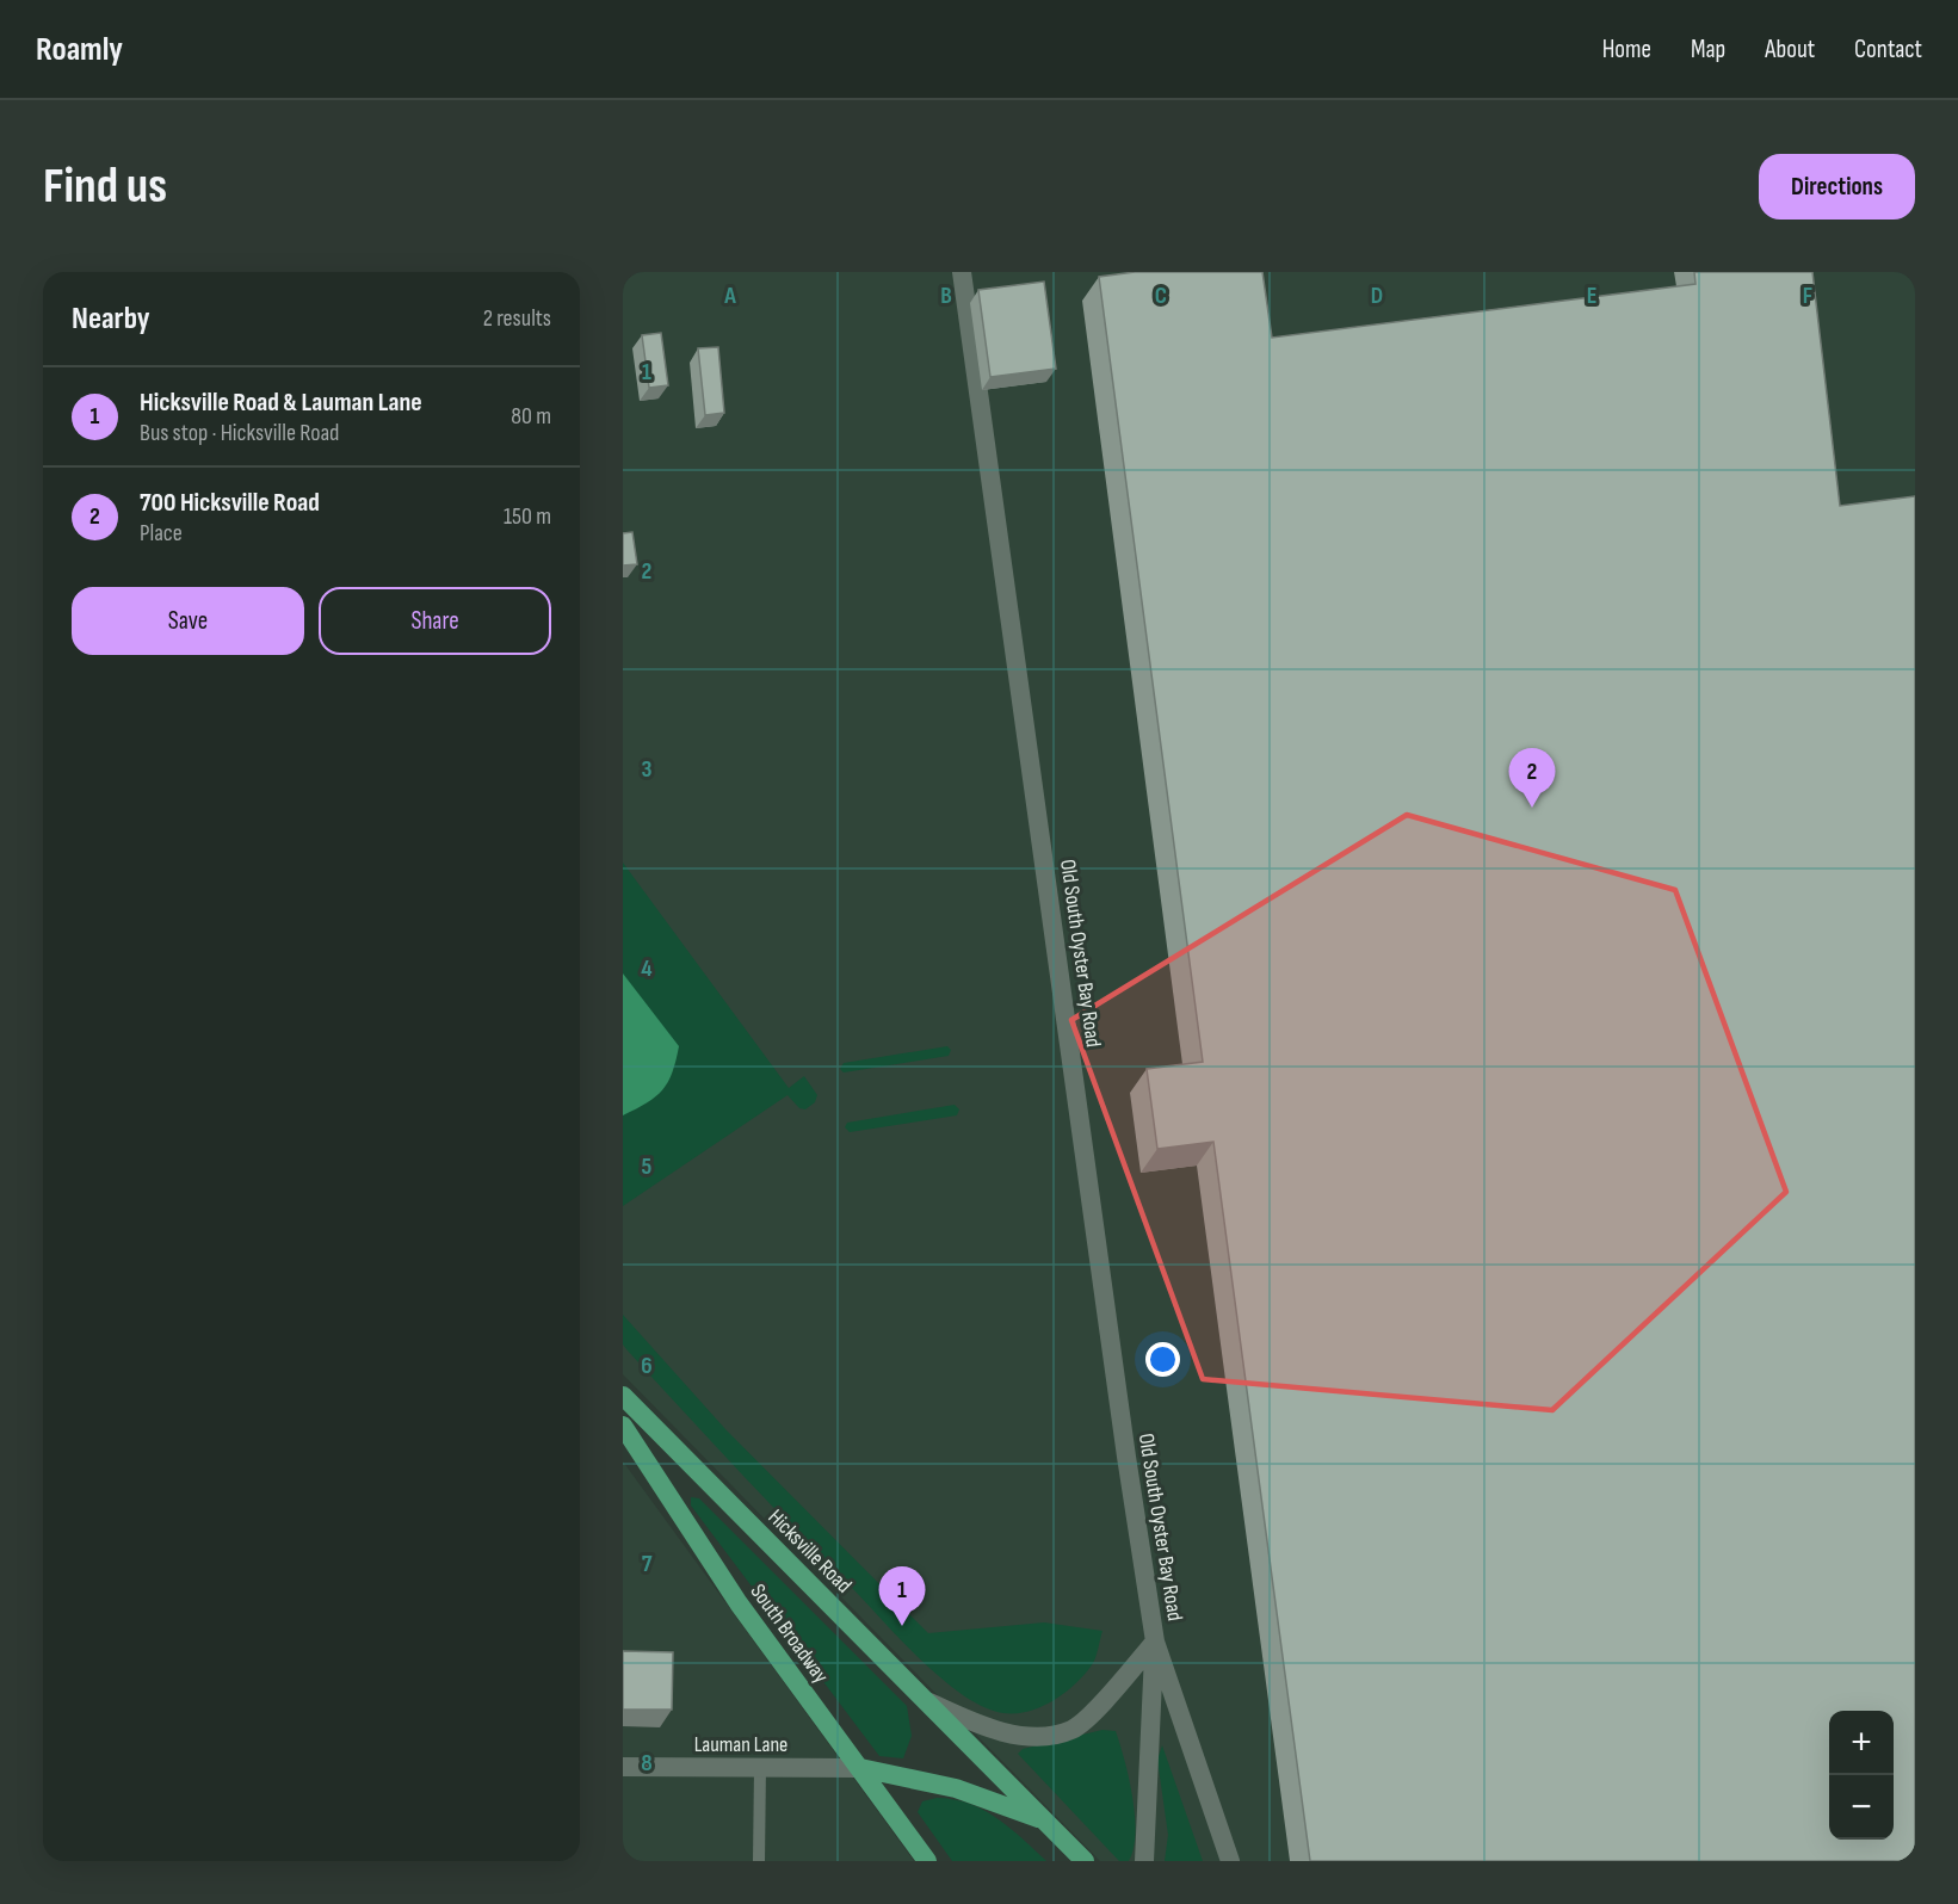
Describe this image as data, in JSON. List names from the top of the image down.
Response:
{
  "streets": {
    "main road": ["Hicksville Road", "South Broadway"],
    "street": ["Old South Oyster Bay Road", "Lauman Lane"]
  },
  "crossings": [
    ["South Broadway", "Lauman Lane"]
  ],
  "page": {
    "header": "Roamly",
    "nav": [
      "Home",
      "Map",
      "About",
      "Contact"
    ],
    "buttons": [
      "Directions",
      ["Save", "Share"]
    ],
    "title": "Find us",
    "heading": ["Nearby", "2 results"],
    "list": [
      {
        "mark": "1",
        "name": "Hicksville Road & Lauman Lane",
        "note": "Bus stop · Hicksville Road",
        "value": "80 m"
      },
      {
        "mark": "2",
        "name": "700 Hicksville Road",
        "note": "Place",
        "value": "150 m"
      }
    ],
    "pins": ["2", "1"],
    "map_buttons": ["+", "−"]
  },
  "grid": {
    "columns": [
      "A",
      "B",
      "C",
      "D",
      "E",
      "F"
    ],
    "rows": [
      "1",
      "2",
      "3",
      "4",
      "5",
      "6",
      "7",
      "8"
    ]
  }
}
